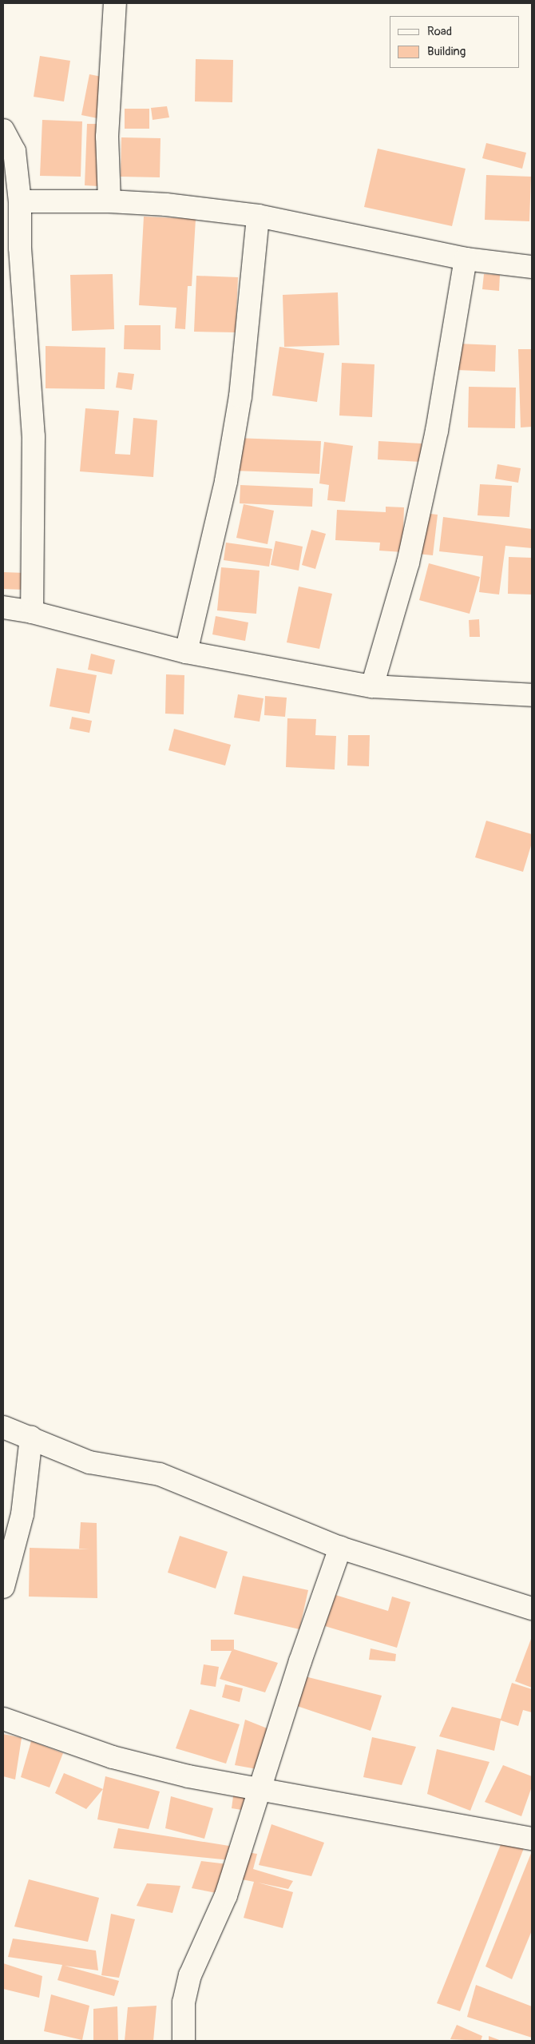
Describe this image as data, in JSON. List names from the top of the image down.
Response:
{
  "legend": ["Road", "Building"]
}
